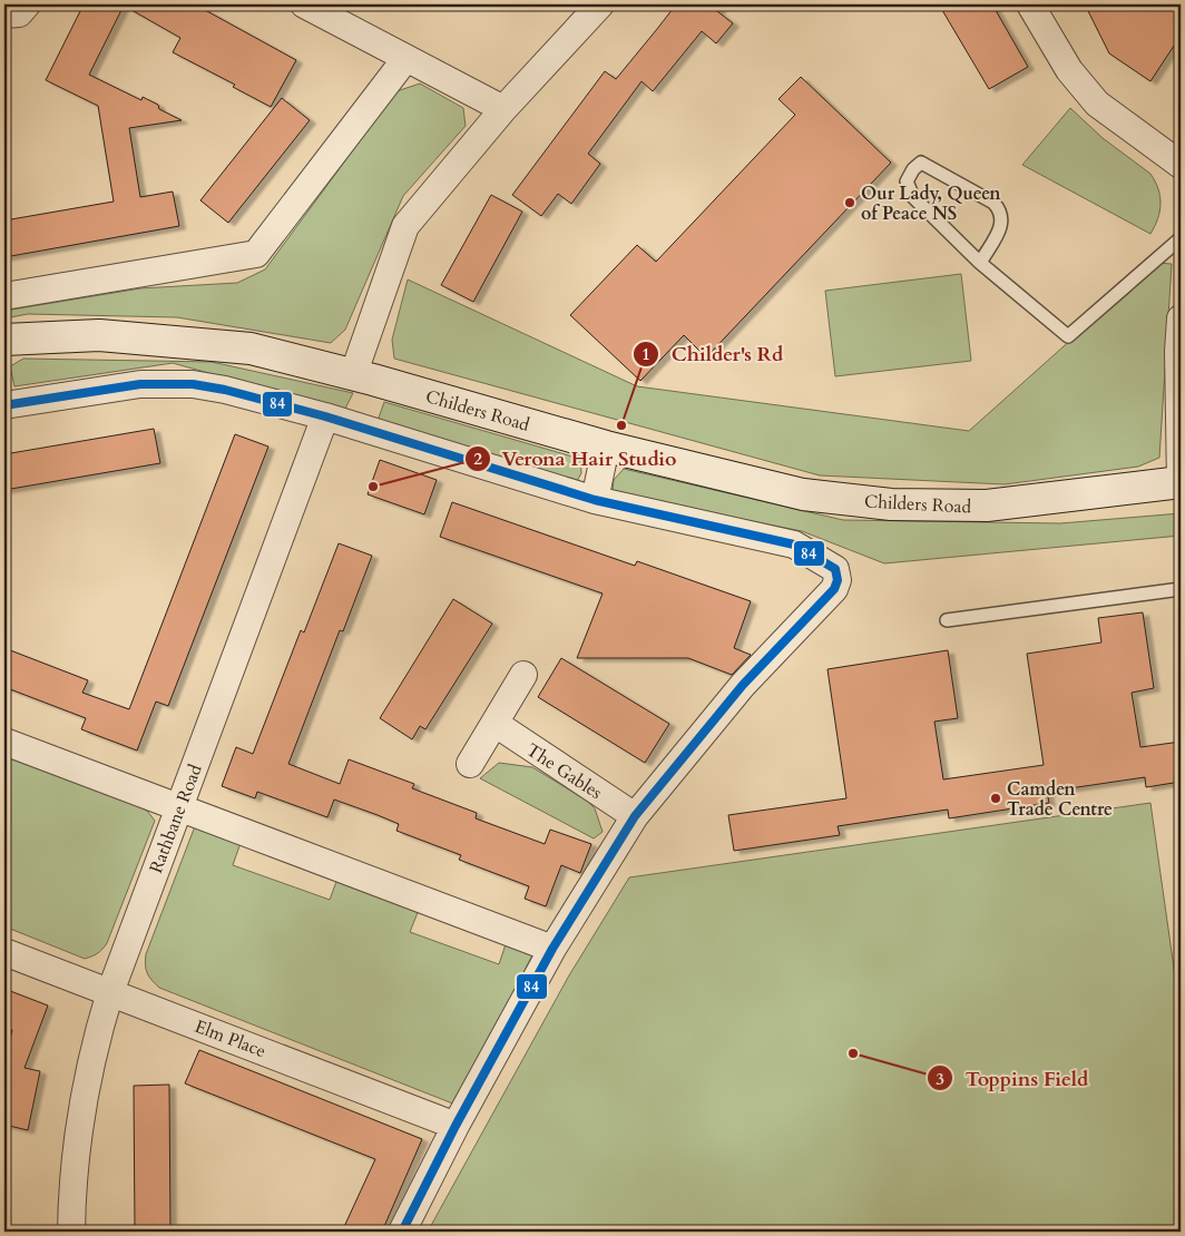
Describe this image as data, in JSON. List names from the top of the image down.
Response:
{
  "streets": {
    "main road": ["Childers Road"],
    "street": ["The Gables", "Rathbane Road", "Elm Place"]
  },
  "crossings": [
    ["Rathbane Road", "Elm Place"]
  ],
  "places": [
    "Our Lady, Queen of Peace NS",
    "Childer's Rd",
    "Verona Hair Studio",
    "Camden Trade Centre",
    "Toppins Field"
  ],
  "lines": ["transit line 84"]
}
